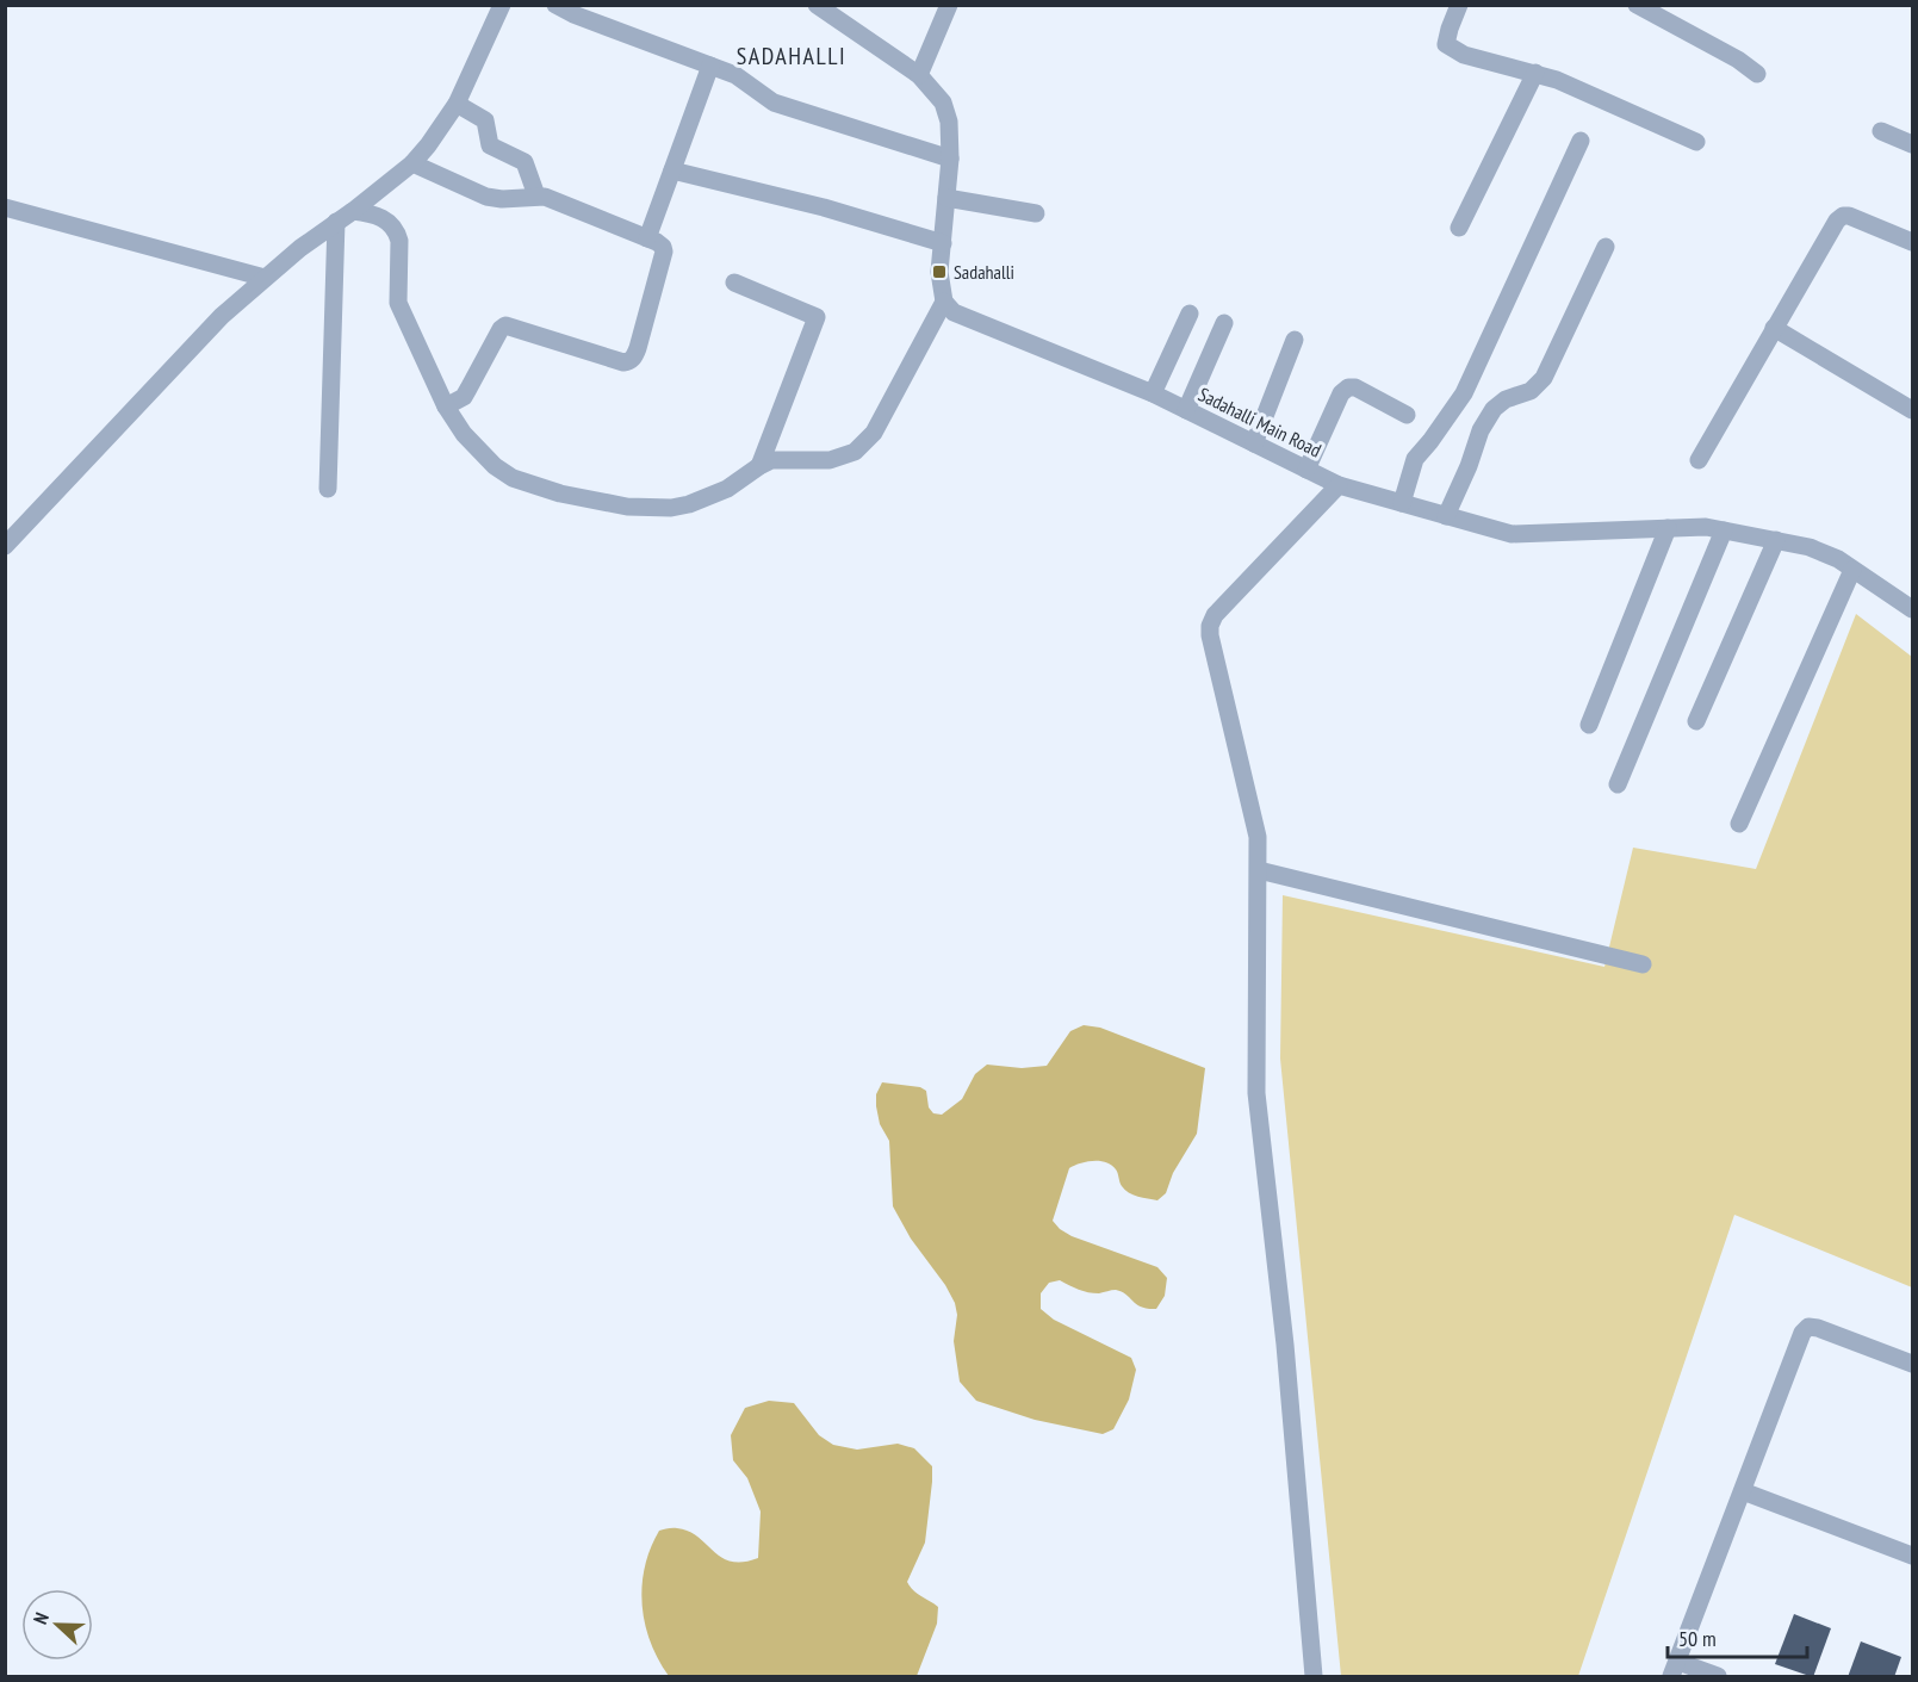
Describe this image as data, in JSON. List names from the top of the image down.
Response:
{
  "streets": {
    "street": ["Sadahalli Main Road"]
  },
  "districts": ["SADAHALLI"],
  "places": {
    "transit": ["Sadahalli"]
  },
  "scale_bar": "50 m",
  "north": "left"
}
